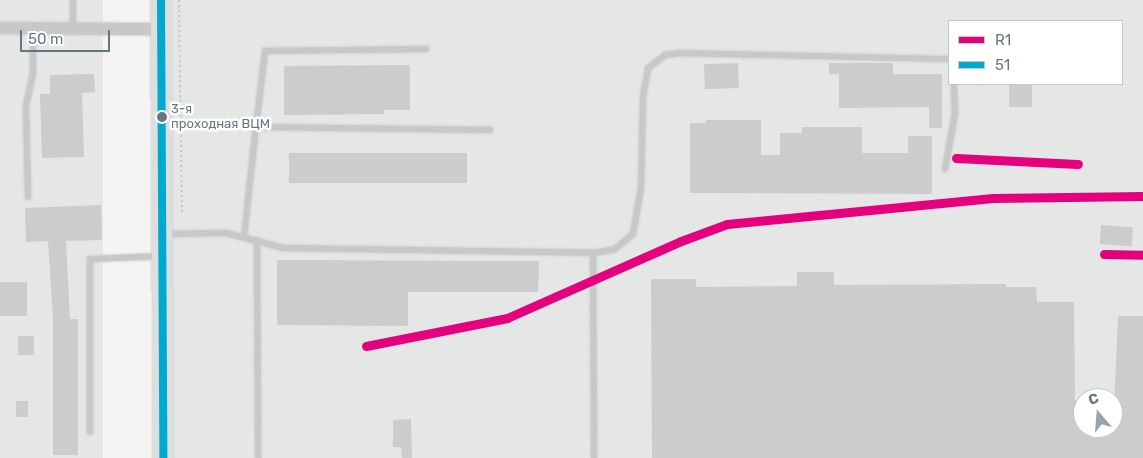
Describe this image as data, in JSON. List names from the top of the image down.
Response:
{
  "places": ["3-я проходная ВЦМ"],
  "lines": ["transit line 51", "transit line R1"],
  "legend": ["R1", "51"],
  "scale_bar": "50 m",
  "north": "top"
}
